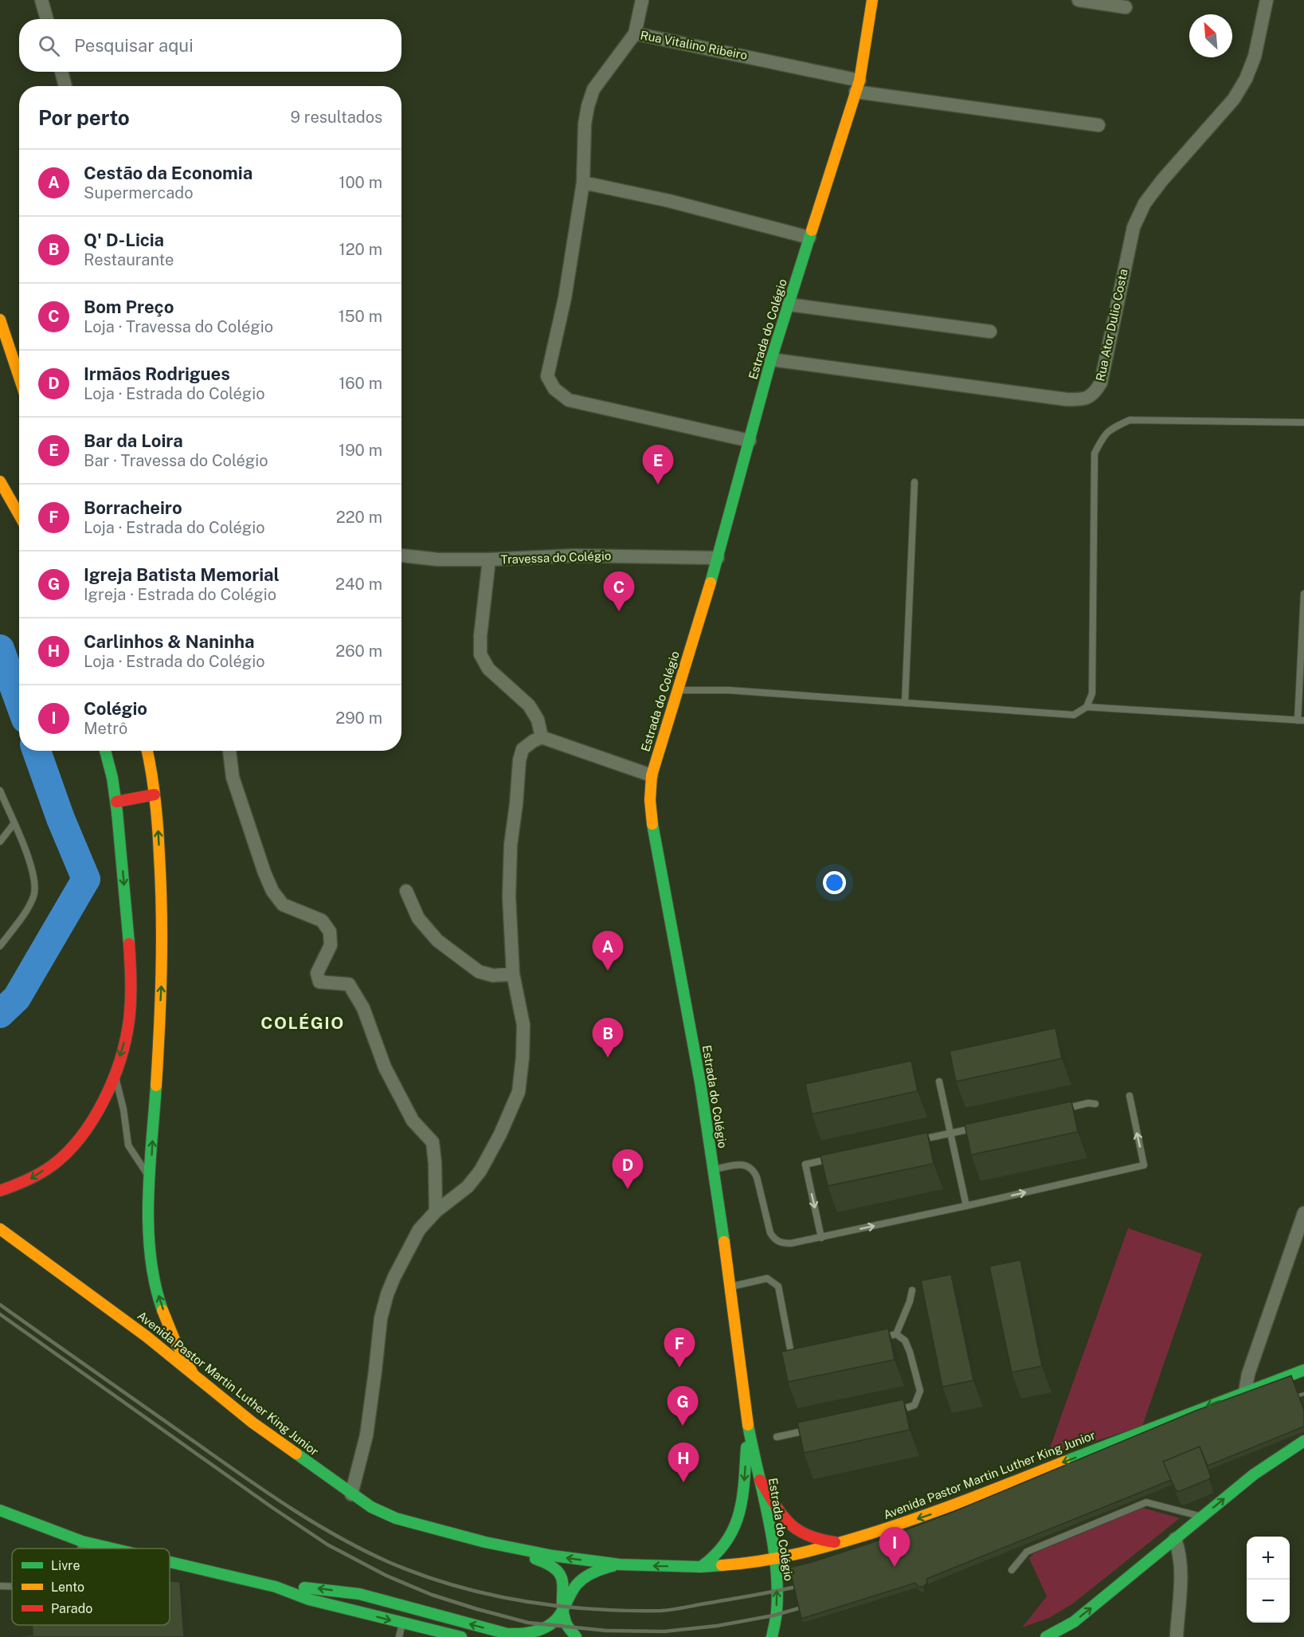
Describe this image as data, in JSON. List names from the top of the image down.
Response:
{
  "streets": {
    "main road": ["Estrada do Colégio", "Avenida Pastor Martin Luther King Junior"],
    "street": ["Rua Vitalino Ribeiro", "Rua Ator Dulio Costa", "Travessa do Colégio"]
  },
  "crossings": [
    ["Rua Vitalino Ribeiro", "Estrada do Colégio"],
    ["Rua Ator Dulio Costa", "Estrada do Colégio"],
    ["Estrada do Colégio", "Travessa do Colégio"],
    ["Estrada do Colégio", "Avenida Pastor Martin Luther King Junior"]
  ],
  "one_way": ["Avenida Pastor Martin Luther King Junior"],
  "districts": ["COLÉGIO"],
  "legend": ["Livre", "Lento", "Parado"],
  "north": "top left",
  "page": {
    "search": "Pesquisar aqui",
    "heading": ["Por perto", "9 resultados"],
    "list": [
      {
        "mark": "A",
        "name": "Cestão da Economia",
        "note": "Supermercado",
        "value": "100 m"
      },
      {
        "mark": "B",
        "name": "Q' D-Licia",
        "note": "Restaurante",
        "value": "120 m"
      },
      {
        "mark": "C",
        "name": "Bom Preço",
        "note": "Loja · Travessa do Colégio",
        "value": "150 m"
      },
      {
        "mark": "D",
        "name": "Irmãos Rodrigues",
        "note": "Loja · Estrada do Colégio",
        "value": "160 m"
      },
      {
        "mark": "E",
        "name": "Bar da Loira",
        "note": "Bar · Travessa do Colégio",
        "value": "190 m"
      },
      {
        "mark": "F",
        "name": "Borracheiro",
        "note": "Loja · Estrada do Colégio",
        "value": "220 m"
      },
      {
        "mark": "G",
        "name": "Igreja Batista Memorial",
        "note": "Igreja · Estrada do Colégio",
        "value": "240 m"
      },
      {
        "mark": "H",
        "name": "Carlinhos & Naninha",
        "note": "Loja · Estrada do Colégio",
        "value": "260 m"
      },
      {
        "mark": "I",
        "name": "Colégio",
        "note": "Metrô",
        "value": "290 m"
      }
    ],
    "pins": [
      "E",
      "C",
      "A",
      "B",
      "D",
      "F",
      "G",
      "H",
      "I"
    ],
    "map_buttons": ["+", "−"]
  }
}
